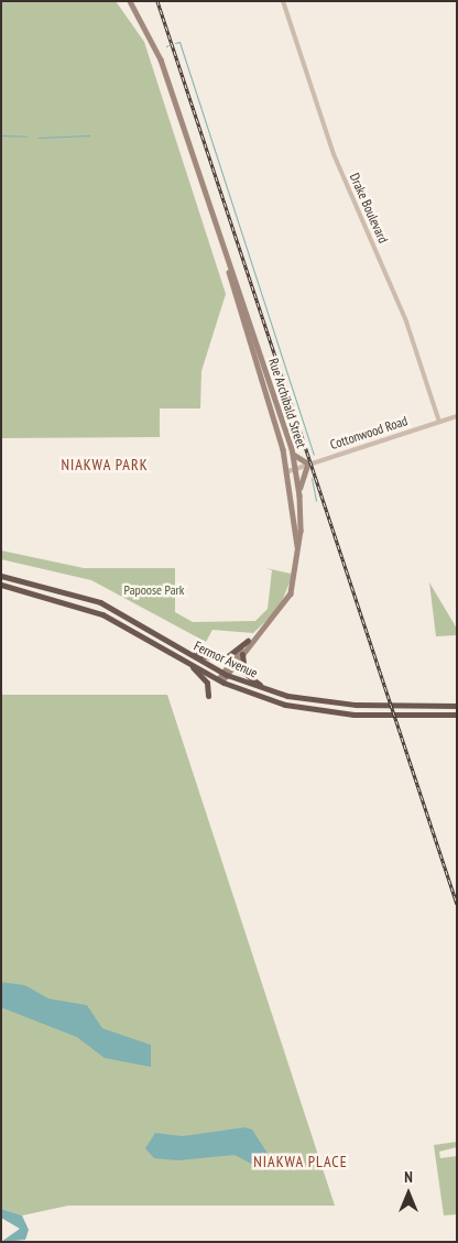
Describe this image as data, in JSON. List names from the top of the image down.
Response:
{
  "streets": {
    "highway": ["Fermor Avenue"],
    "main road": ["Rue Archibald Street"],
    "street": ["Drake Boulevard", "Cottonwood Road"]
  },
  "crossings": [
    ["Drake Boulevard", "Cottonwood Road"],
    ["Rue Archibald Street", "Cottonwood Road"],
    ["Rue Archibald Street", "Fermor Avenue"]
  ],
  "districts": ["NIAKWA PARK", "NIAKWA PLACE"],
  "parks": ["Papoose Park"],
  "north": "top"
}
